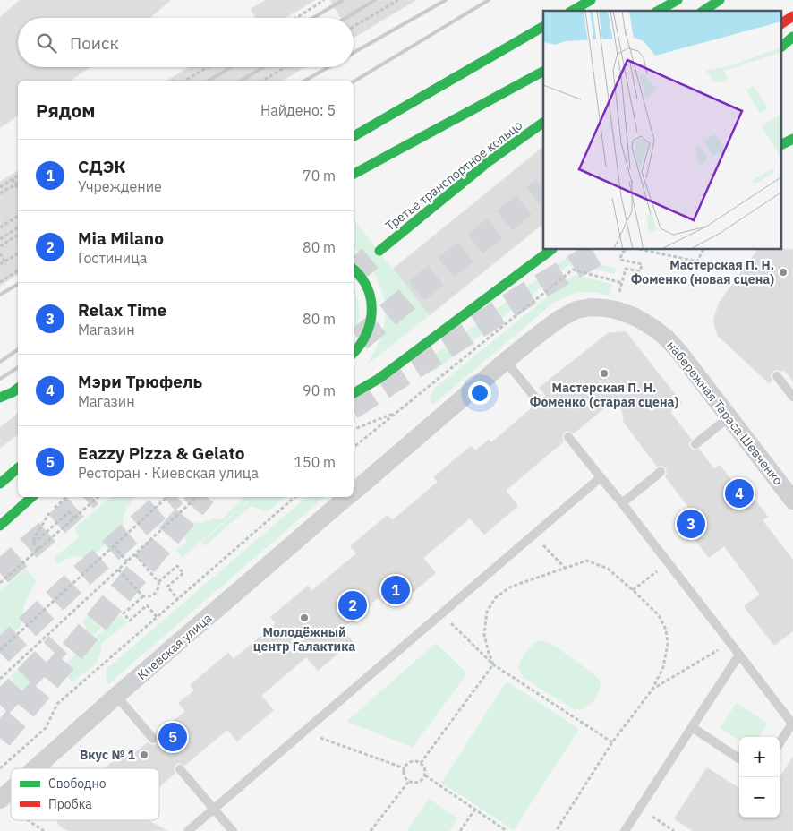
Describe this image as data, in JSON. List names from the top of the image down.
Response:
{
  "streets": {
    "main road": ["Третье транспортное кольцо"],
    "street": ["набережная Тараса Шевченко", "Киевская улица"]
  },
  "crossings": [
    ["набережная Тараса Шевченко", "Киевская улица"]
  ],
  "places": [
    "Мастерская П. Н. Фоменко (новая сцена)",
    "Мастерская П. Н. Фоменко (старая сцена)",
    "Молодёжный центр Галактика",
    "Вкус № 1"
  ],
  "legend": ["Свободно", "Пробка"],
  "page": {
    "search": "Поиск",
    "heading": ["Рядом", "Найдено: 5"],
    "list": [
      {
        "mark": "1",
        "name": "СДЭК",
        "note": "Учреждение",
        "value": "70 m"
      },
      {
        "mark": "2",
        "name": "Mia Milano",
        "note": "Гостиница",
        "value": "80 m"
      },
      {
        "mark": "3",
        "name": "Relax Time",
        "note": "Магазин",
        "value": "80 m"
      },
      {
        "mark": "4",
        "name": "Мэри Трюфель",
        "note": "Магазин",
        "value": "90 m"
      },
      {
        "mark": "5",
        "name": "Eazzy Pizza & Gelato",
        "note": "Ресторан · Киевская улица",
        "value": "150 m"
      }
    ],
    "pins": [
      "4",
      "3",
      "1",
      "2",
      "5"
    ],
    "map_buttons": ["+", "−"]
  }
}
